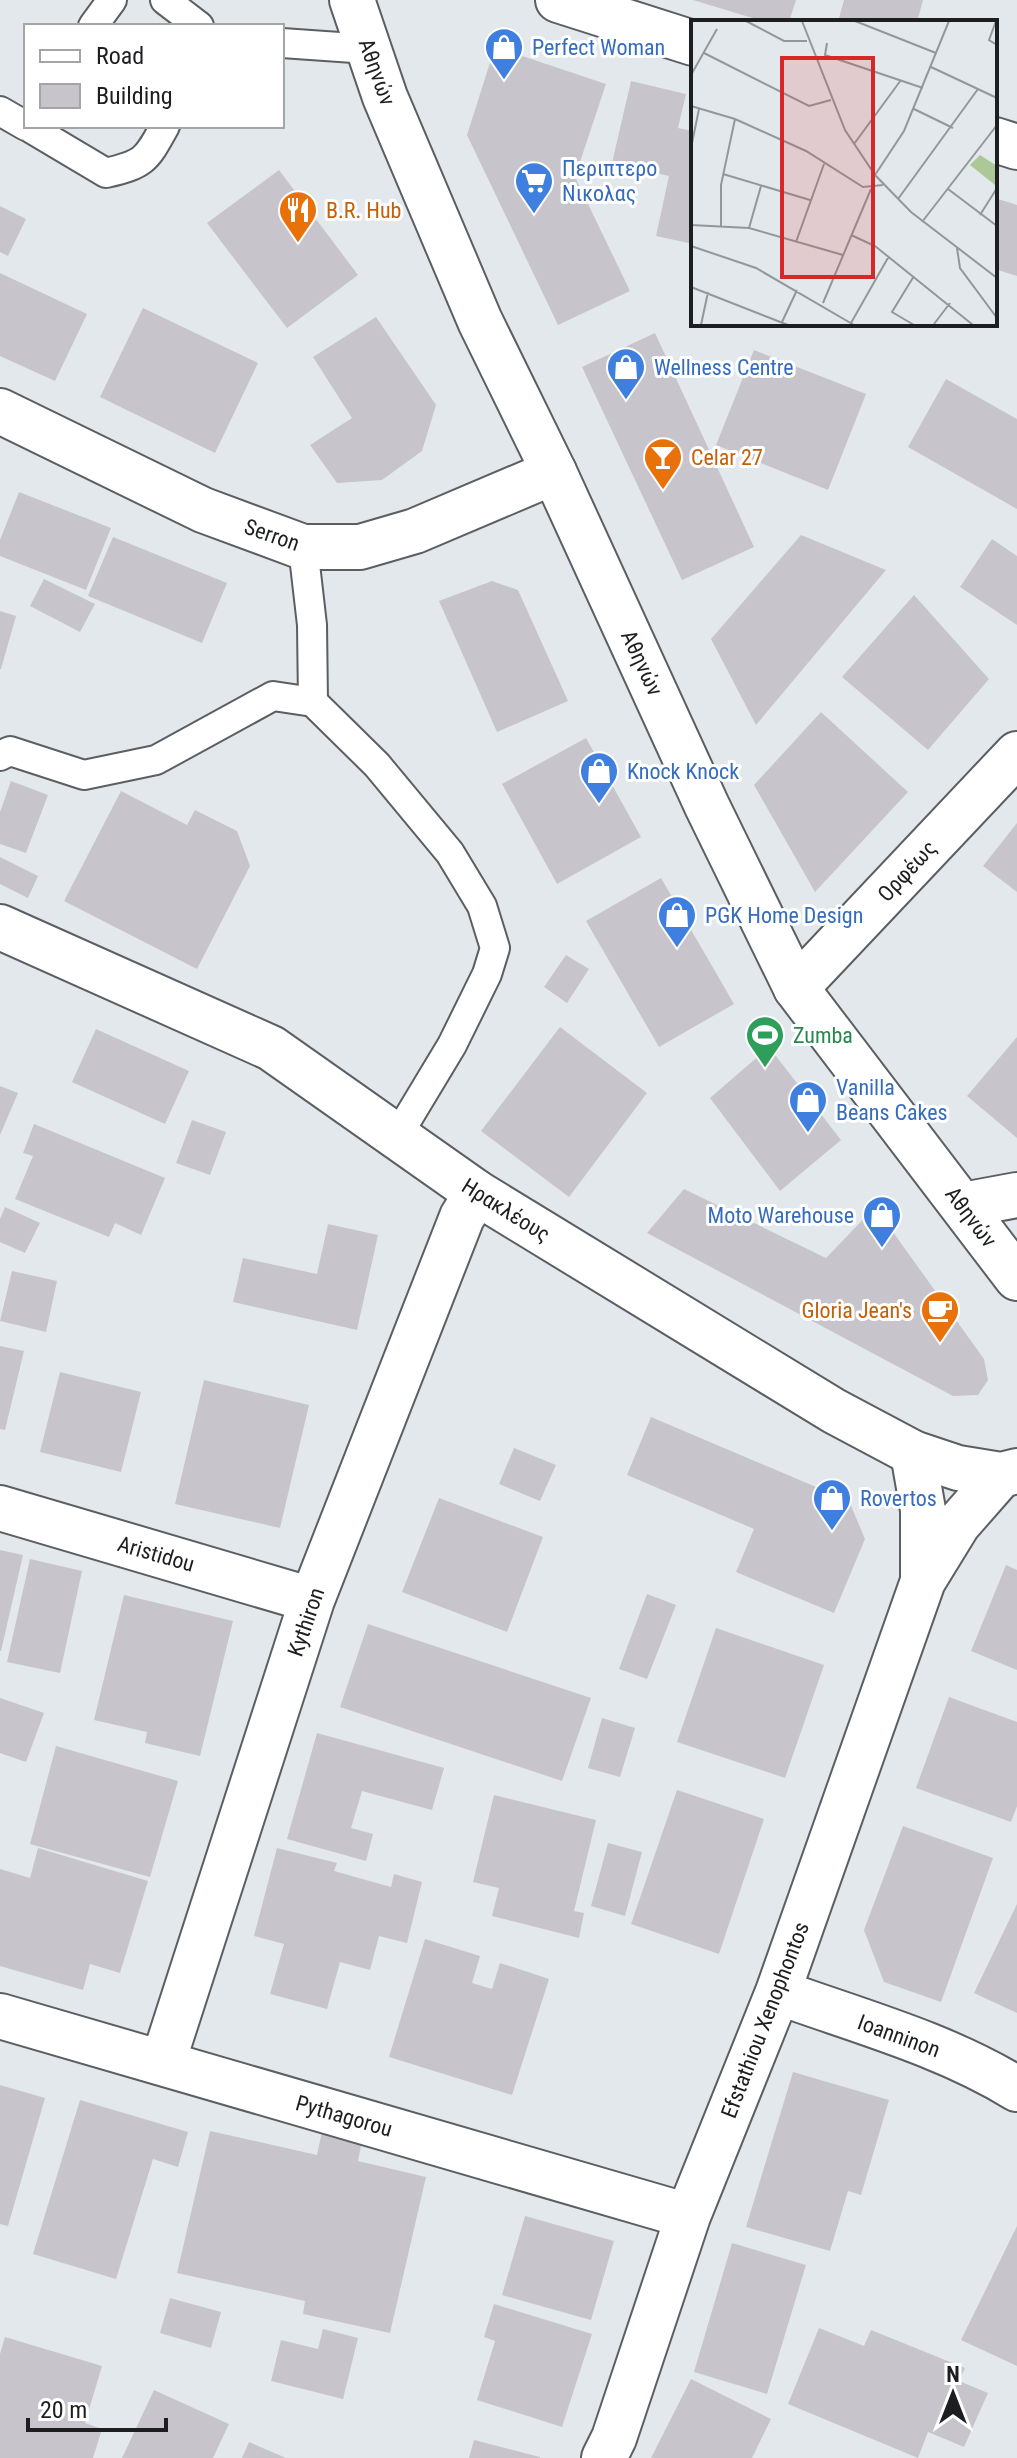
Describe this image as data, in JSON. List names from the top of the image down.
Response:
{
  "streets": {
    "street": [
      "Αθηνών",
      "Serron",
      "Ορφέως",
      "Ηρακλέους",
      "Aristidou",
      "Kythiron",
      "Efstathiou Xenophontos",
      "Ioanninon",
      "Pythagorou"
    ]
  },
  "crossings": [
    ["Αθηνών", "Serron"],
    ["Αθηνών", "Ορφέως"],
    ["Ηρακλέους", "Kythiron"],
    ["Ηρακλέους", "Efstathiou Xenophontos"],
    ["Aristidou", "Kythiron"],
    ["Kythiron", "Pythagorou"],
    ["Efstathiou Xenophontos", "Ioanninon"],
    ["Efstathiou Xenophontos", "Pythagorou"]
  ],
  "places": {
    "shop": [
      "Perfect Woman",
      "Wellness Centre",
      "Knock Knock",
      "PGK Home Design",
      "Vanilla Beans Cakes",
      "Moto Warehouse",
      "Rovertos"
    ],
    "supermarket": ["Περιπτερο Νικολας"],
    "restaurant": ["B.R. Hub"],
    "bar": ["Celar 27"],
    "sports": ["Zumba"],
    "cafe": ["Gloria Jean's"]
  },
  "legend": ["Road", "Building"],
  "scale_bar": "20 m",
  "north": "top"
}
